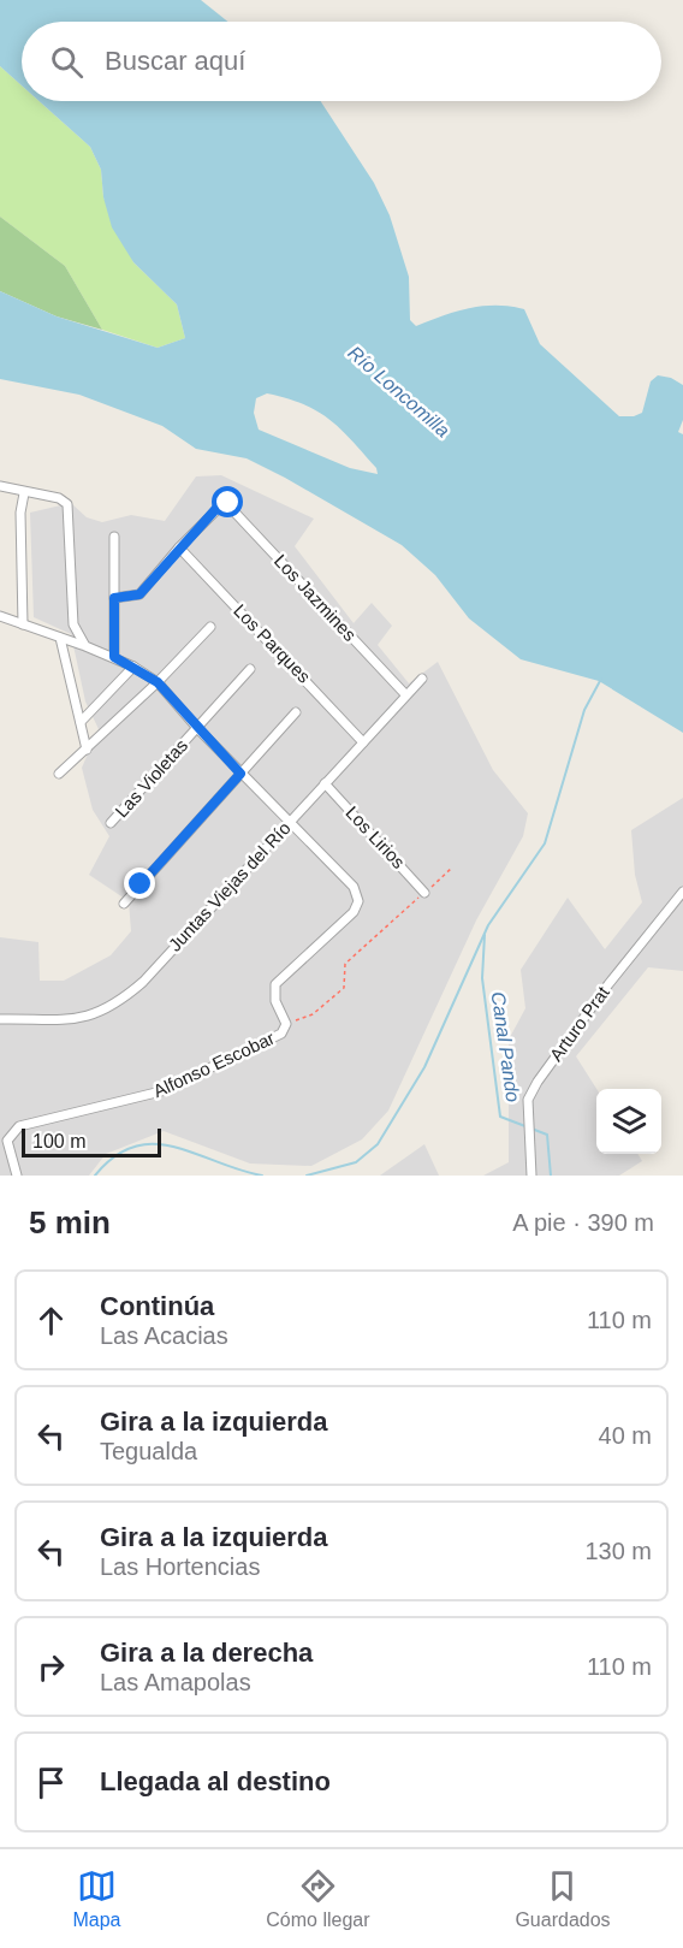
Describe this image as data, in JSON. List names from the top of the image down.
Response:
{
  "streets": {
    "street": [
      "Los Jazmines",
      "Los Parques",
      "Las Violetas",
      "Los Lirios",
      "Juntas Viejas del Río",
      "Arturo Prat",
      "Alfonso Escobar"
    ]
  },
  "crossings": [
    ["Los Jazmines", "Los Parques"],
    ["Los Jazmines", "Juntas Viejas del Río"],
    ["Los Parques", "Juntas Viejas del Río"],
    ["Los Lirios", "Juntas Viejas del Río"],
    ["Juntas Viejas del Río", "Alfonso Escobar"]
  ],
  "water": ["Río Loncomilla", "Canal Pando"],
  "scale_bar": "100 m",
  "page": {
    "search": "Buscar aquí",
    "scale": "100 m",
    "heading": ["5 min", "A pie · 390 m"],
    "list": [
      ["Continúa", "Las Acacias", "110 m"],
      ["Gira a la izquierda", "Tegualda", "40 m"],
      ["Gira a la izquierda", "Las Hortencias", "130 m"],
      ["Gira a la derecha", "Las Amapolas", "110 m"],
      "Llegada al destino"
    ],
    "nav": ["Mapa", "Cómo llegar", "Guardados"]
  }
}
